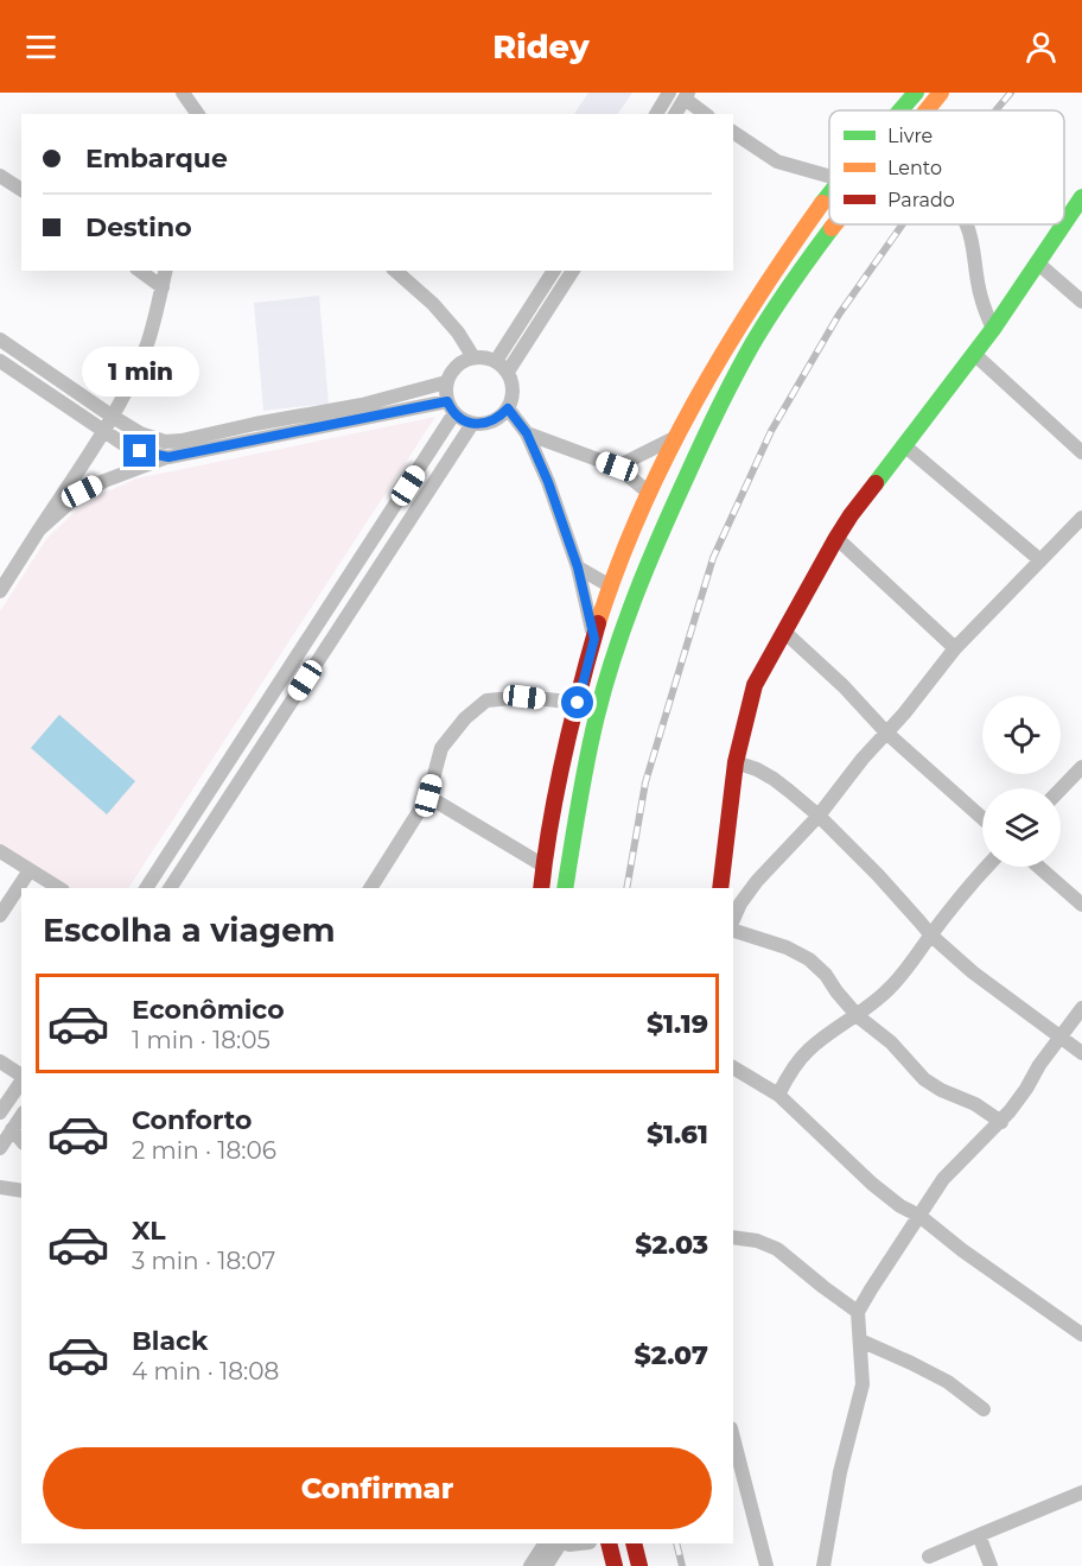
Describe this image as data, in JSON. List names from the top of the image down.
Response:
{
  "legend": ["Livre", "Lento", "Parado"],
  "page": {
    "header": "Ridey",
    "banner": ["Embarque", "Destino"],
    "bubble": "1 min",
    "heading": "Escolha a viagem",
    "list": [
      {
        "name": "Econômico",
        "note": "1 min · 18:05",
        "value": "$1.19"
      },
      {
        "name": "Conforto",
        "note": "2 min · 18:06",
        "value": "$1.61"
      },
      {
        "name": "XL",
        "note": "3 min · 18:07",
        "value": "$2.03"
      },
      {
        "name": "Black",
        "note": "4 min · 18:08",
        "value": "$2.07"
      }
    ],
    "buttons": "Confirmar"
  }
}
